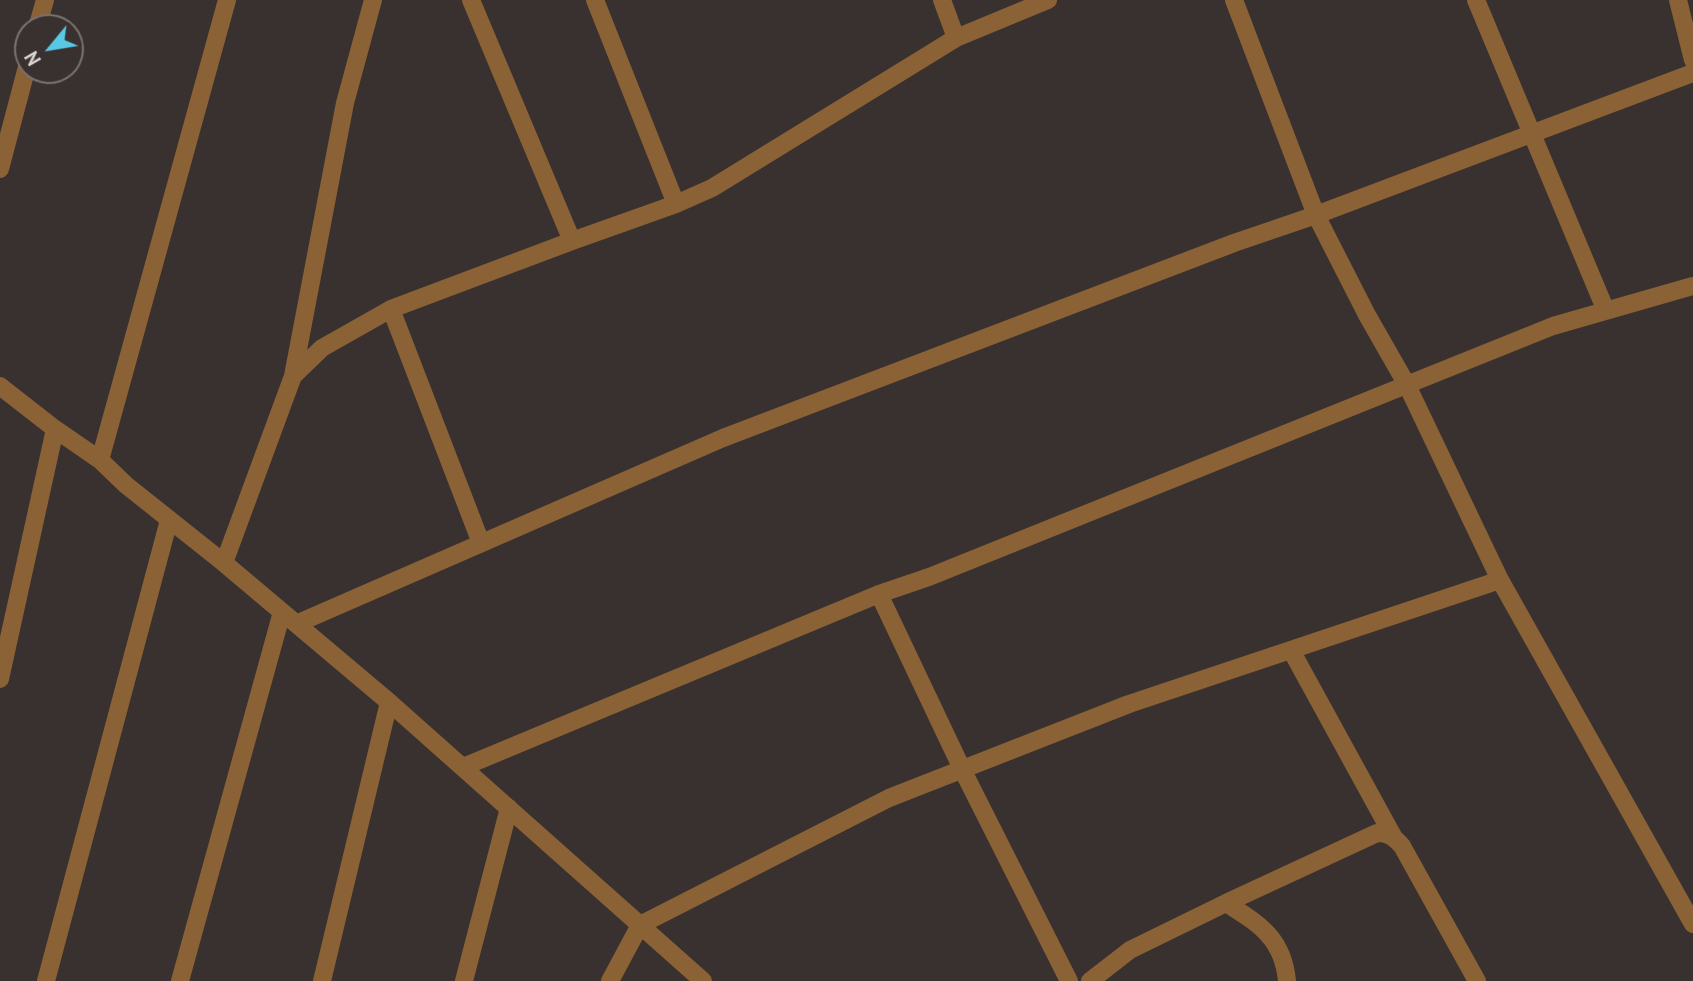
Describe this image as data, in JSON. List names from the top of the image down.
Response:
{
  "north": "bottom left"
}
